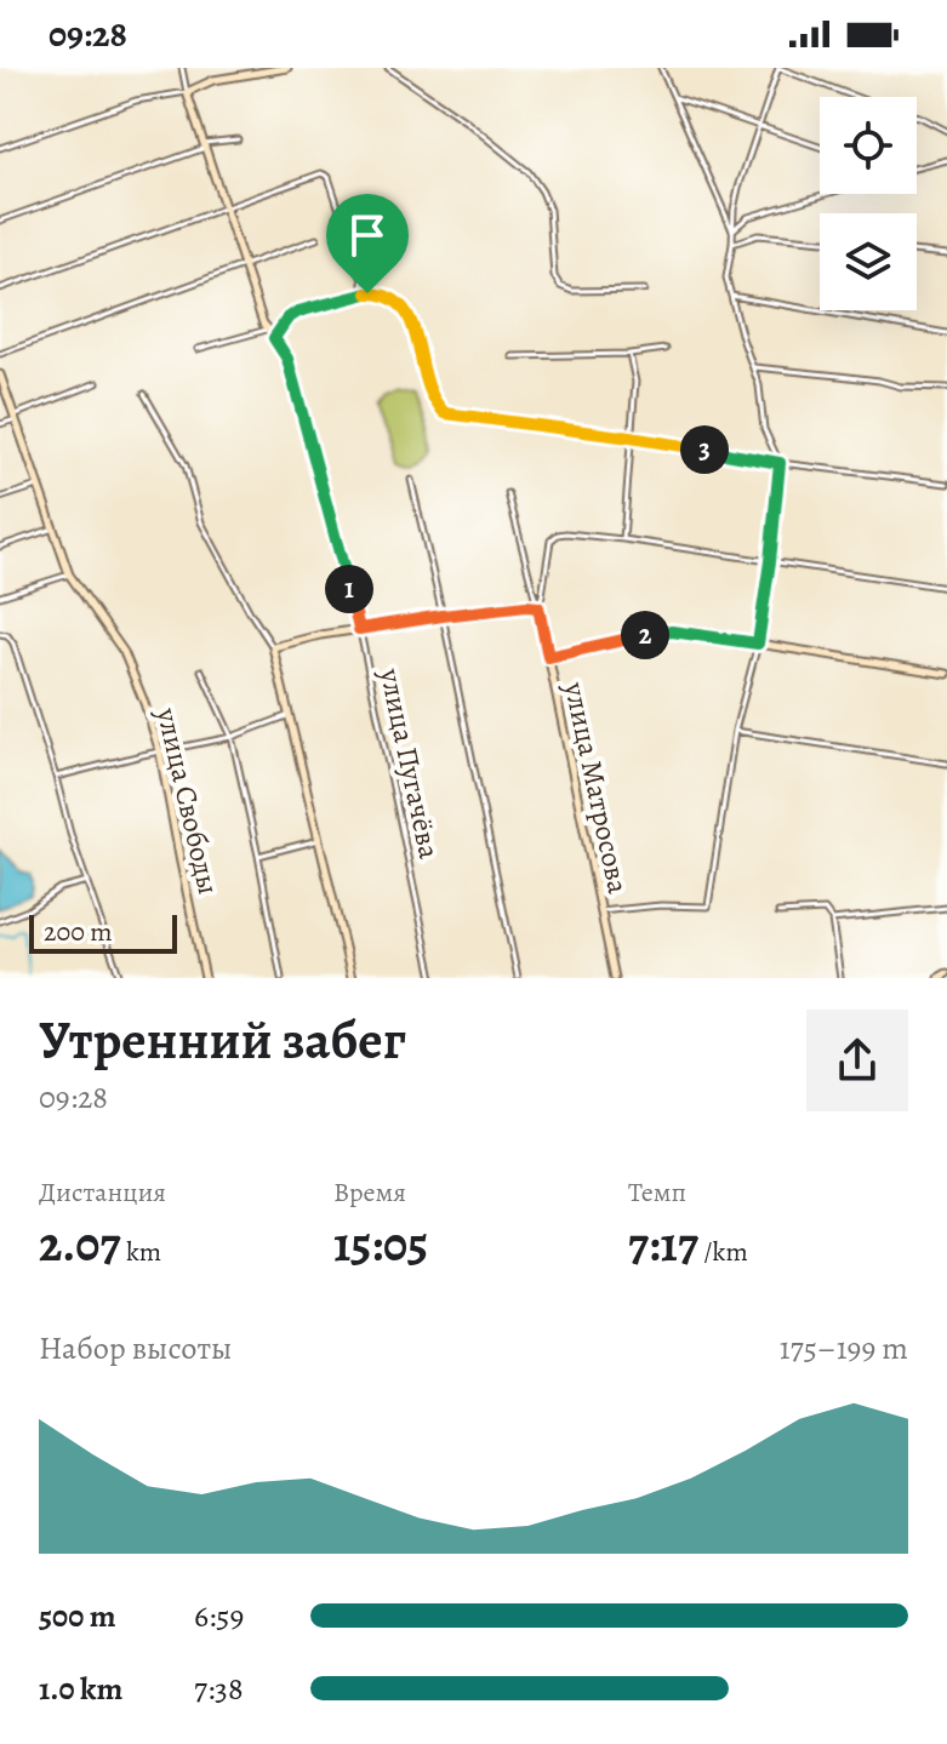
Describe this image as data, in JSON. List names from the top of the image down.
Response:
{
  "streets": {
    "street": ["улица Пугачёва", "улица Матросова", "улица Свободы"]
  },
  "scale_bar": "200 m",
  "page": {
    "status": "09:28",
    "pins": ["3", "1", "2"],
    "scale": "200 m",
    "heading": ["Утренний забег", "09:28"],
    "stats": [
      ["Дистанция", "2.07 km"],
      ["Время", "15:05"],
      ["Темп", "7:17 /km"]
    ],
    "chart": ["Набор высоты", "175–199 m"],
    "list": [
      {
        "name": "500 m",
        "note": "6:59"
      },
      {
        "name": "1.0 km",
        "note": "7:38"
      }
    ]
  }
}
